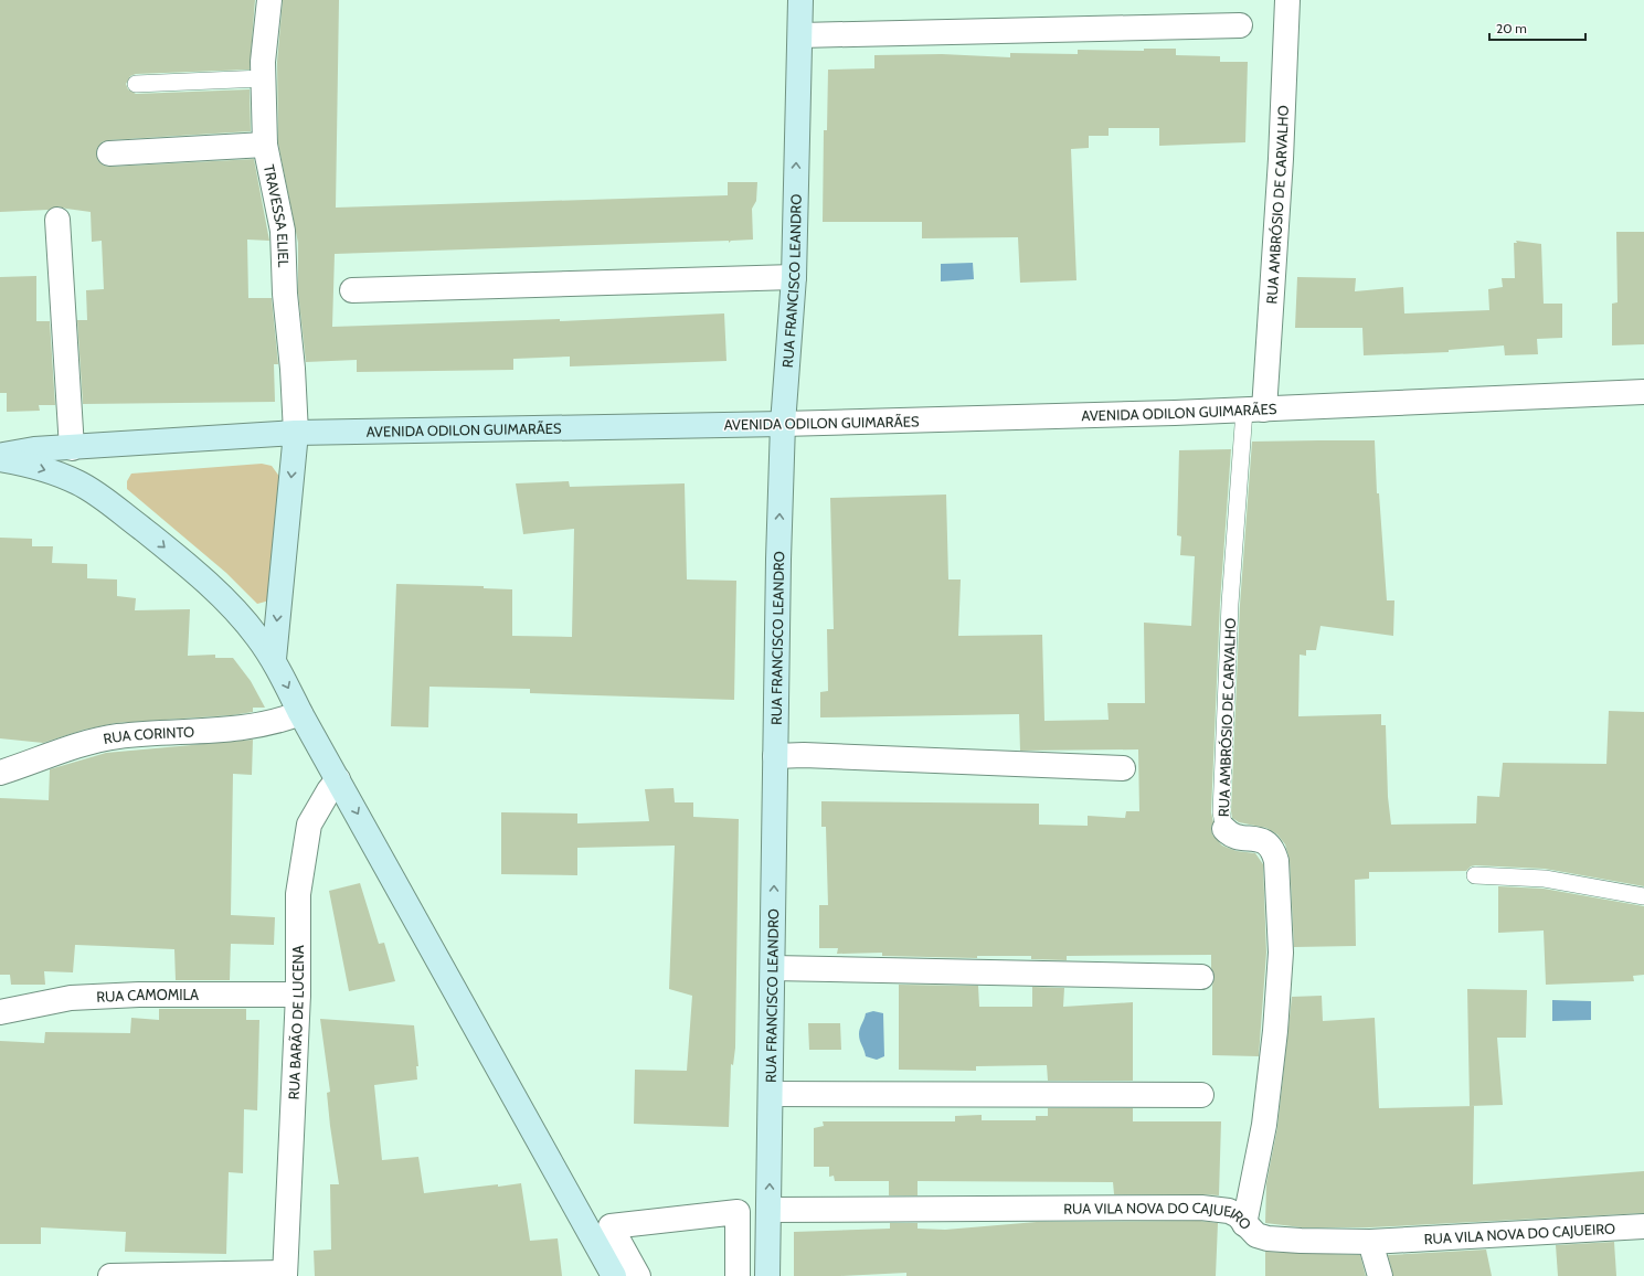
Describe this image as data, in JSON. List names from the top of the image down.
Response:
{
  "streets": {
    "main road": ["RUA FRANCISCO LEANDRO", "AVENIDA ODILON GUIMARÃES"],
    "street": [
      "RUA AMBRÓSIO DE CARVALHO",
      "TRAVESSA ELIEL",
      "RUA CORINTO",
      "RUA CAMOMILA",
      "RUA BARÃO DE LUCENA",
      "RUA VILA NOVA DO CAJUEIRO"
    ]
  },
  "crossings": [
    ["RUA AMBRÓSIO DE CARVALHO", "AVENIDA ODILON GUIMARÃES"],
    ["RUA AMBRÓSIO DE CARVALHO", "RUA VILA NOVA DO CAJUEIRO"],
    ["TRAVESSA ELIEL", "AVENIDA ODILON GUIMARÃES"],
    ["RUA FRANCISCO LEANDRO", "AVENIDA ODILON GUIMARÃES"],
    ["RUA FRANCISCO LEANDRO", "RUA VILA NOVA DO CAJUEIRO"],
    ["RUA CAMOMILA", "RUA BARÃO DE LUCENA"]
  ],
  "one_way": ["RUA FRANCISCO LEANDRO"],
  "scale_bar": "20 m"
}
